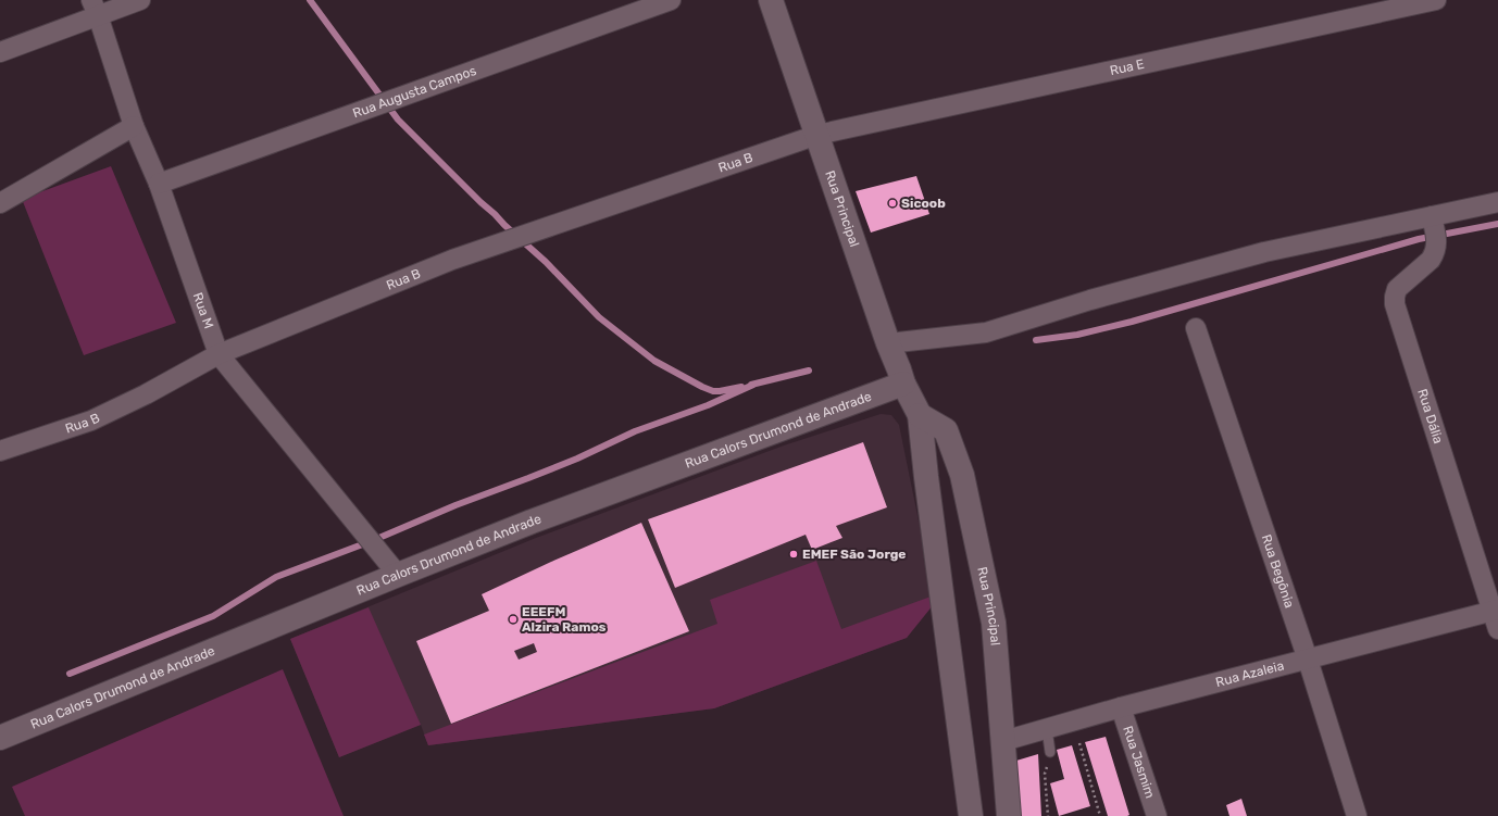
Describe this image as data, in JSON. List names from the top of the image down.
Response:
{
  "streets": {
    "main road": ["Rua Principal", "Rua Calors Drumond de Andrade"],
    "street": [
      "Rua E",
      "Rua Augusta Campos",
      "Rua B",
      "Rua M",
      "Rua Dália",
      "Rua Begônia",
      "Rua Azaleia",
      "Rua Jasmim"
    ]
  },
  "crossings": [
    ["Rua E", "Rua B"],
    ["Rua E", "Rua Principal"],
    ["Rua Augusta Campos", "Rua M"],
    ["Rua B", "Rua Principal"],
    ["Rua B", "Rua M"],
    ["Rua Principal", "Rua Calors Drumond de Andrade"],
    ["Rua Principal", "Rua Azaleia"],
    ["Rua M", "Rua Calors Drumond de Andrade"],
    ["Rua Dália", "Rua Azaleia"],
    ["Rua Begônia", "Rua Azaleia"],
    ["Rua Azaleia", "Rua Jasmim"]
  ],
  "places": ["Sicoob", "EMEF São Jorge", "EEEFM Alzira Ramos"]
}
